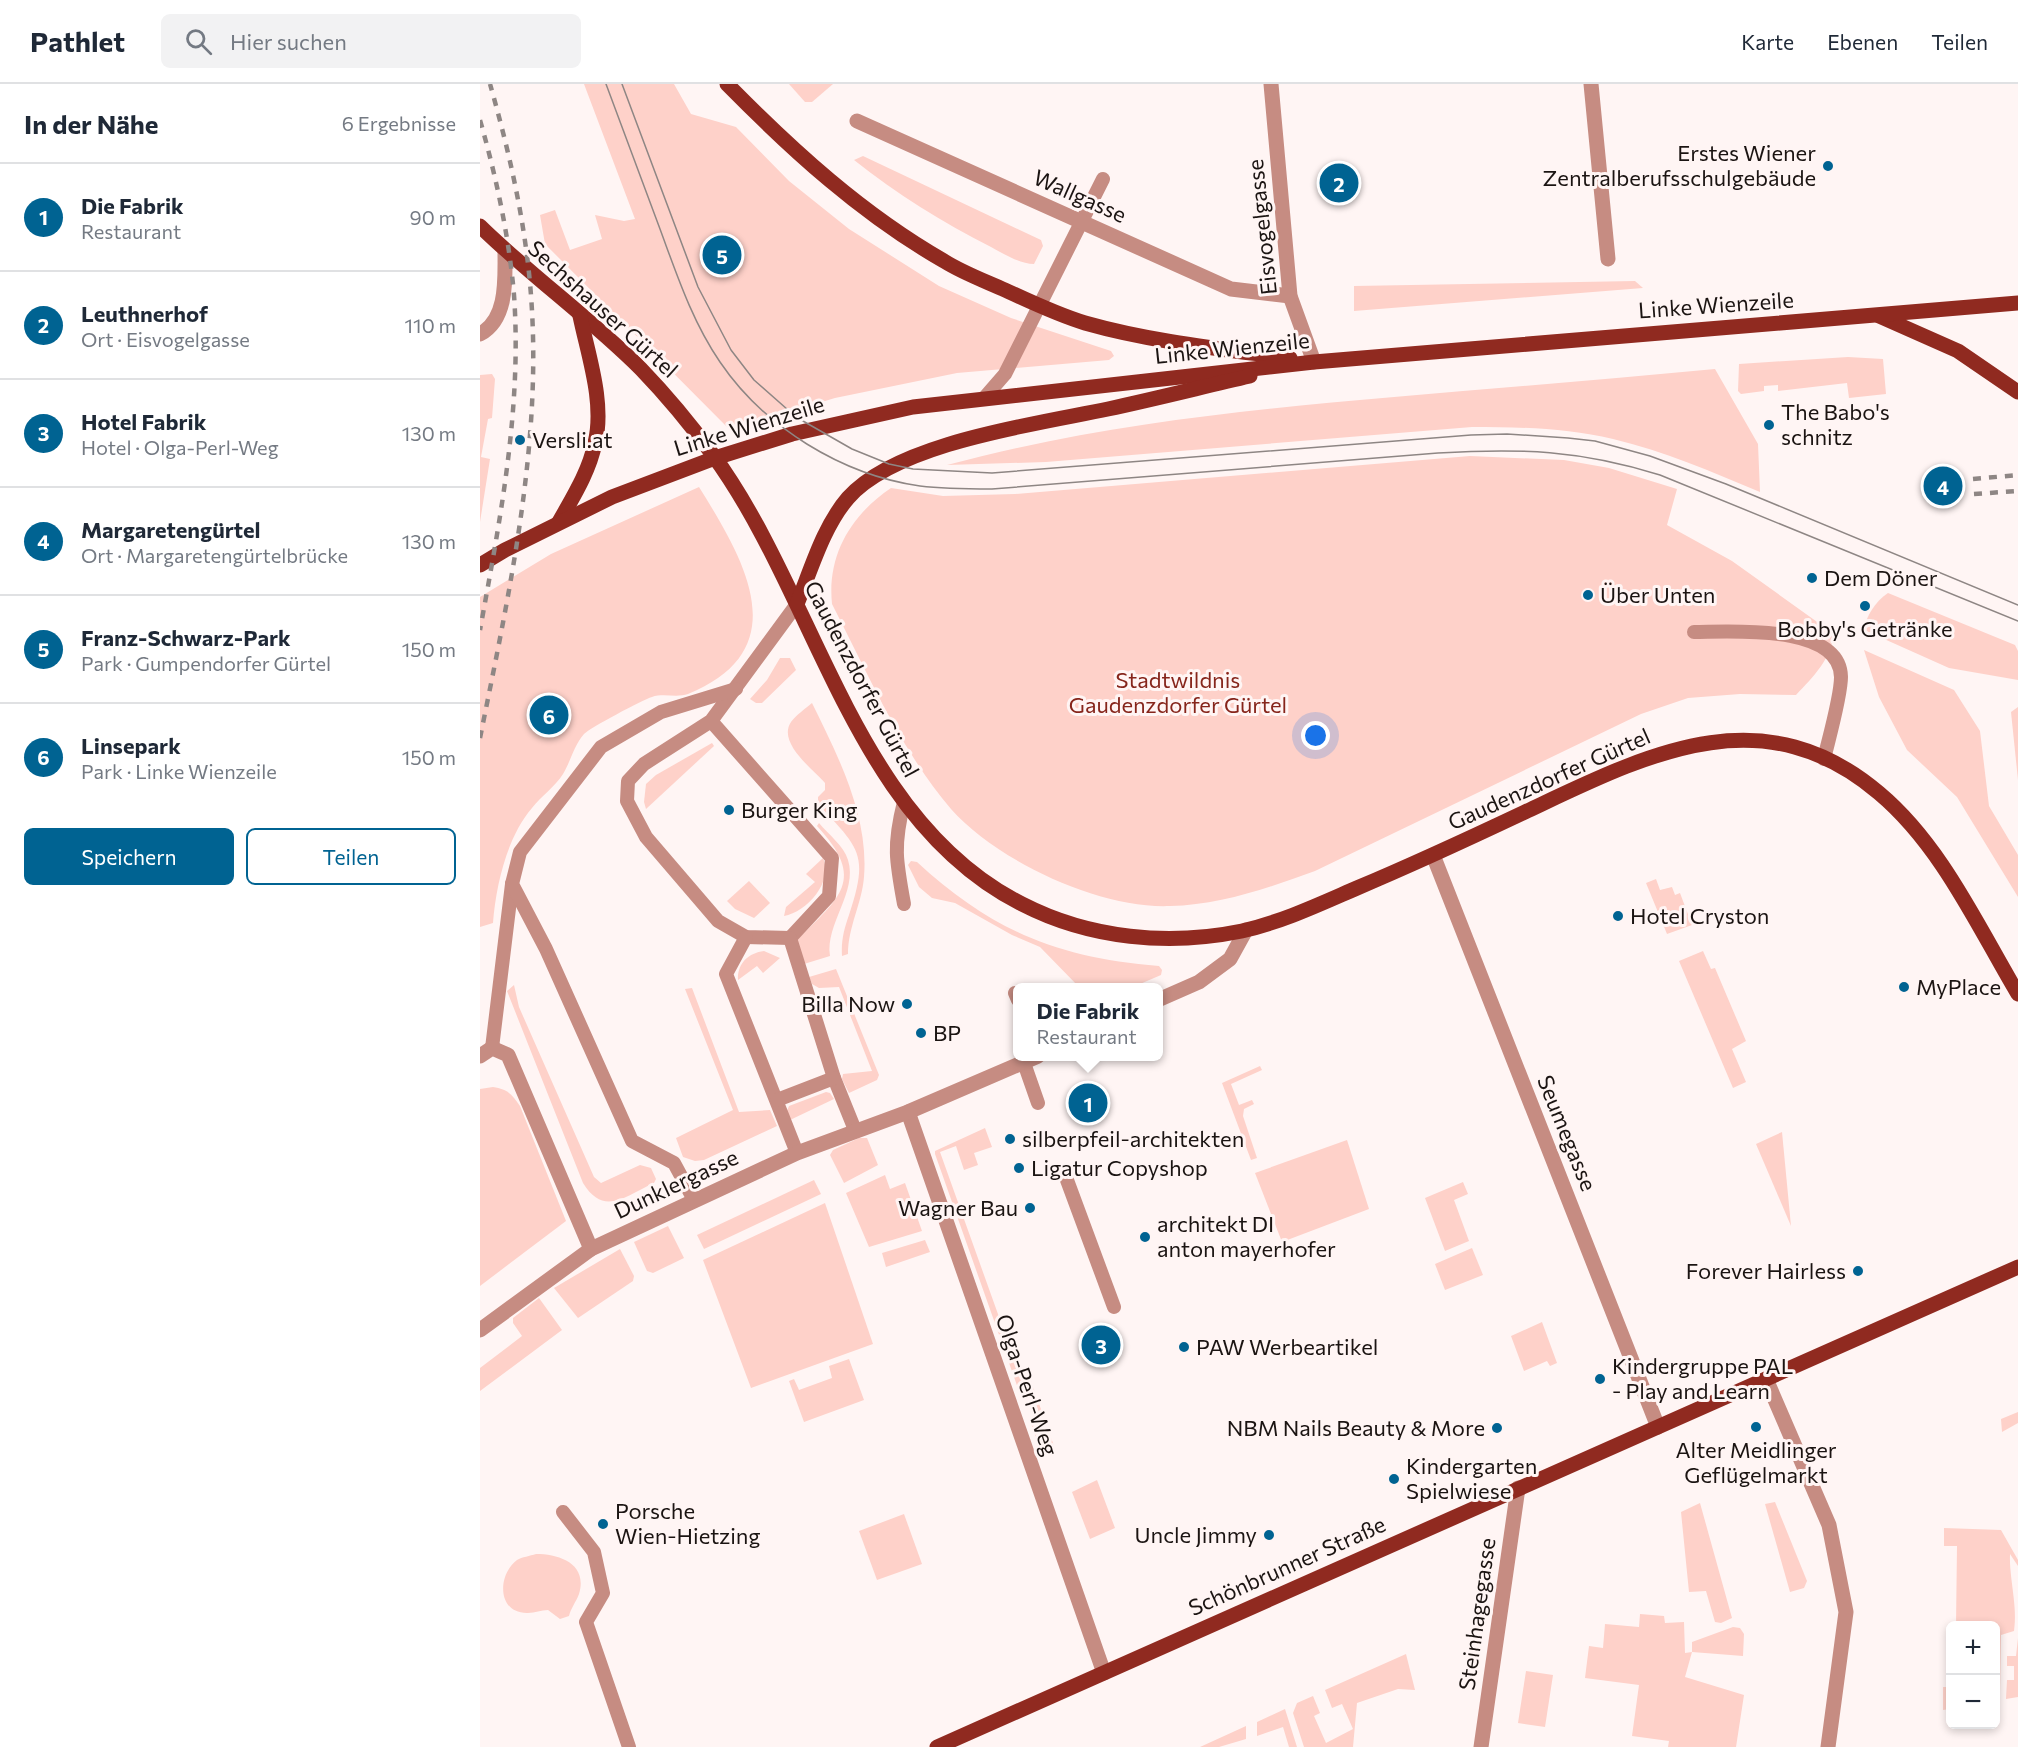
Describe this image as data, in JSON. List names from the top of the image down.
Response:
{
  "streets": {
    "main road": [
      "Linke Wienzeile",
      "Sechshauser Gürtel",
      "Gaudenzdorfer Gürtel",
      "Schönbrunner Straße"
    ],
    "street": [
      "Wallgasse",
      "Eisvogelgasse",
      "Seumegasse",
      "Dunklergasse",
      "Olga-Perl-Weg",
      "Steinhagegasse"
    ]
  },
  "crossings": [
    ["Wallgasse", "Eisvogelgasse"],
    ["Eisvogelgasse", "Linke Wienzeile"],
    ["Linke Wienzeile", "Sechshauser Gürtel"],
    ["Linke Wienzeile", "Gaudenzdorfer Gürtel"],
    ["Sechshauser Gürtel", "Gaudenzdorfer Gürtel"],
    ["Gaudenzdorfer Gürtel", "Seumegasse"],
    ["Seumegasse", "Schönbrunner Straße"],
    ["Dunklergasse", "Olga-Perl-Weg"],
    ["Olga-Perl-Weg", "Schönbrunner Straße"],
    ["Schönbrunner Straße", "Steinhagegasse"]
  ],
  "parks": ["Stadtwildnis Gaudenzdorfer Gürtel"],
  "places": [
    "Erstes Wiener Zentralberufsschulgebäude",
    "The Babo's schnitz",
    "Versli.at",
    "Dem Döner",
    "Über Unten",
    "Bobby's Getränke",
    "Burger King",
    "Hotel Cryston",
    "MyPlace",
    "Billa Now",
    "BP",
    "silberpfeil-architekten",
    "Ligatur Copyshop",
    "Wagner Bau",
    "architekt DI anton mayerhofer",
    "Forever Hairless",
    "PAW Werbeartikel",
    "Kindergruppe PAL - Play and Learn",
    "Alter Meidlinger Geflügelmarkt",
    "NBM Nails Beauty & More",
    "Kindergarten Spielwiese",
    "Porsche Wien-Hietzing",
    "Uncle Jimmy"
  ],
  "page": {
    "header": "Pathlet",
    "search": "Hier suchen",
    "nav": ["Karte", "Ebenen", "Teilen"],
    "heading": ["In der Nähe", "6 Ergebnisse"],
    "pins": [
      "2",
      "5",
      "4",
      "6",
      "1",
      "3"
    ],
    "list": [
      {
        "mark": "1",
        "name": "Die Fabrik",
        "note": "Restaurant",
        "value": "90 m"
      },
      {
        "mark": "2",
        "name": "Leuthnerhof",
        "note": "Ort · Eisvogelgasse",
        "value": "110 m"
      },
      {
        "mark": "3",
        "name": "Hotel Fabrik",
        "note": "Hotel · Olga-Perl-Weg",
        "value": "130 m"
      },
      {
        "mark": "4",
        "name": "Margaretengürtel",
        "note": "Ort · Margaretengürtelbrücke",
        "value": "130 m"
      },
      {
        "mark": "5",
        "name": "Franz-Schwarz-Park",
        "note": "Park · Gumpendorfer Gürtel",
        "value": "150 m"
      },
      {
        "mark": "6",
        "name": "Linsepark",
        "note": "Park · Linke Wienzeile",
        "value": "150 m"
      }
    ],
    "buttons": ["Speichern", "Teilen"],
    "popup": ["Die Fabrik", "Restaurant"],
    "map_buttons": ["+", "−"]
  }
}
